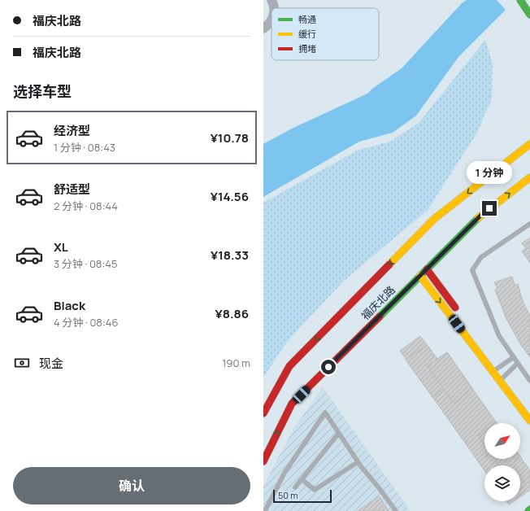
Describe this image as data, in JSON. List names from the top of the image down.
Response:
{
  "streets": {
    "main road": ["福庆北路"]
  },
  "legend": ["畅通", "缓行", "拥堵"],
  "scale_bar": "50 m",
  "north": "top right",
  "page": {
    "banner": ["福庆北路", "福庆北路"],
    "heading": "选择车型",
    "list": [
      {
        "name": "经济型",
        "note": "1 分钟 · 08:43",
        "value": "¥10.78"
      },
      {
        "name": "舒适型",
        "note": "2 分钟 · 08:44",
        "value": "¥14.56"
      },
      {
        "name": "XL",
        "note": "3 分钟 · 08:45",
        "value": "¥18.33"
      },
      {
        "name": "Black",
        "note": "4 分钟 · 08:46",
        "value": "¥8.86"
      }
    ],
    "bubble": "1 分钟",
    "pay": ["现金", "190 m"],
    "buttons": "确认",
    "scale": "50 m"
  }
}
